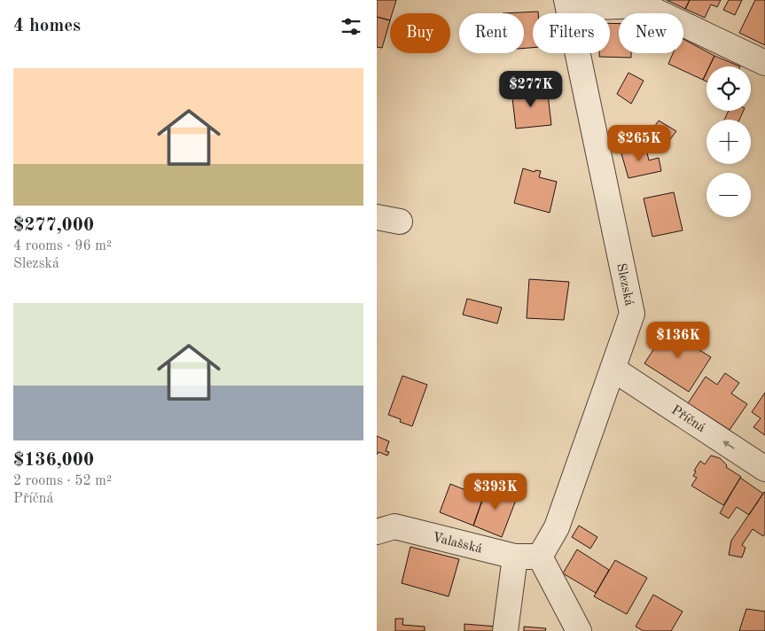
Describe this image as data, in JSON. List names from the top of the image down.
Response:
{
  "streets": {
    "street": ["Slezská", "Příčná", "Valašská"]
  },
  "crossings": [
    ["Slezská", "Příčná"],
    ["Slezská", "Valašská"]
  ],
  "one_way": ["Příčná"],
  "page": {
    "heading": "4 homes",
    "chip": [
      "Buy",
      "Rent",
      "Filters",
      "New"
    ],
    "list": [
      {
        "name": "$277,000",
        "note": "4 rooms · 96 m² · Slezská"
      },
      {
        "name": "$136,000",
        "note": "2 rooms · 52 m² · Příčná"
      }
    ],
    "map_buttons": ["+", "−"],
    "price": [
      "$277K",
      "$265K",
      "$136K",
      "$393K"
    ]
  }
}
